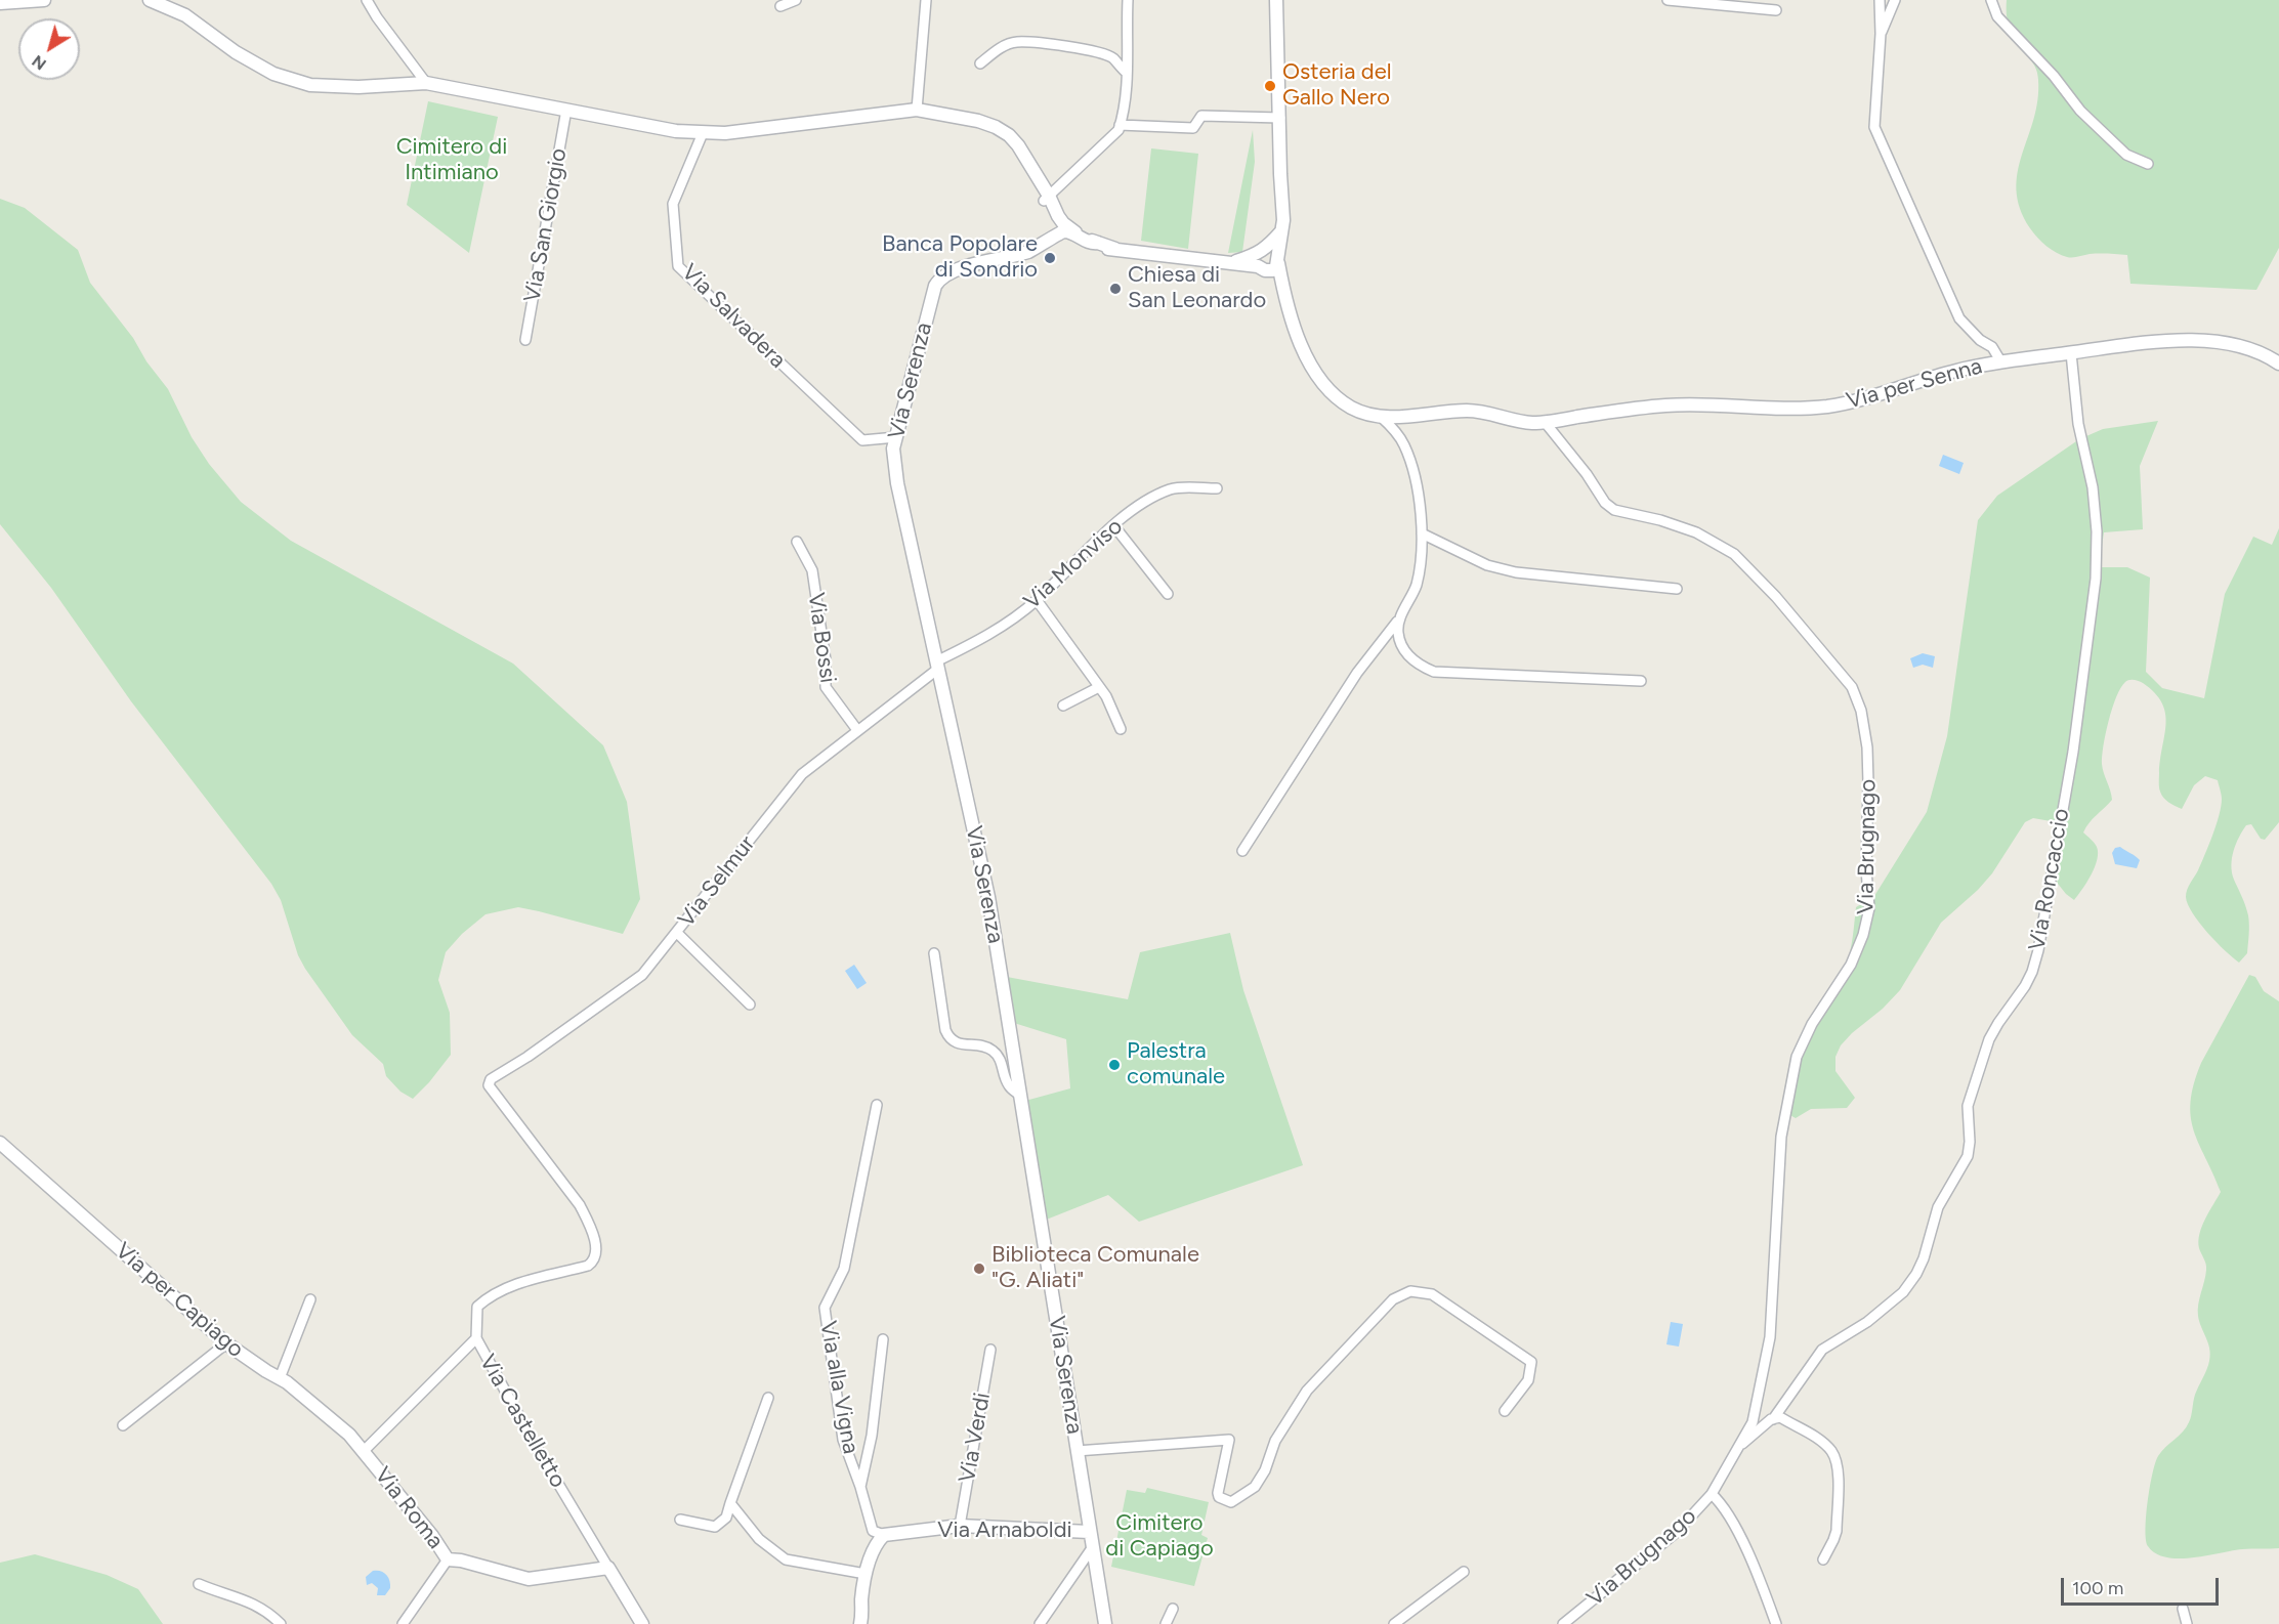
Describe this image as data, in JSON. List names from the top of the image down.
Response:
{
  "streets": {
    "street": [
      "Via San Giorgio",
      "Via Salvadera",
      "Via Serenza",
      "Via per Senna",
      "Via Monviso",
      "Via Bossi",
      "Via Brugnago",
      "Via Roncaccio",
      "Via Selmur",
      "Via per Capiago",
      "Via alla Vigna",
      "Via Castelletto",
      "Via Verdi",
      "Via Roma",
      "Via Arnaboldi"
    ]
  },
  "crossings": [
    ["Via Salvadera", "Via Serenza"],
    ["Via Serenza", "Via Monviso"],
    ["Via Serenza", "Via Selmur"],
    ["Via Serenza", "Via Arnaboldi"],
    ["Via per Senna", "Via Brugnago"],
    ["Via per Senna", "Via Roncaccio"],
    ["Via Monviso", "Via Selmur"],
    ["Via Bossi", "Via Selmur"],
    ["Via Brugnago", "Via Roncaccio"],
    ["Via Selmur", "Via Castelletto"],
    ["Via per Capiago", "Via Roma"],
    ["Via alla Vigna", "Via Arnaboldi"],
    ["Via Castelletto", "Via Roma"],
    ["Via Verdi", "Via Arnaboldi"]
  ],
  "parks": ["Cimitero di Intimiano", "Cimitero di Capiago"],
  "places": [
    "Osteria del Gallo Nero",
    "Banca Popolare di Sondrio",
    "Chiesa di San Leonardo",
    "Palestra comunale",
    "Biblioteca Comunale \"G. Aliati\""
  ],
  "scale_bar": "100 m",
  "north": "bottom left"
}
